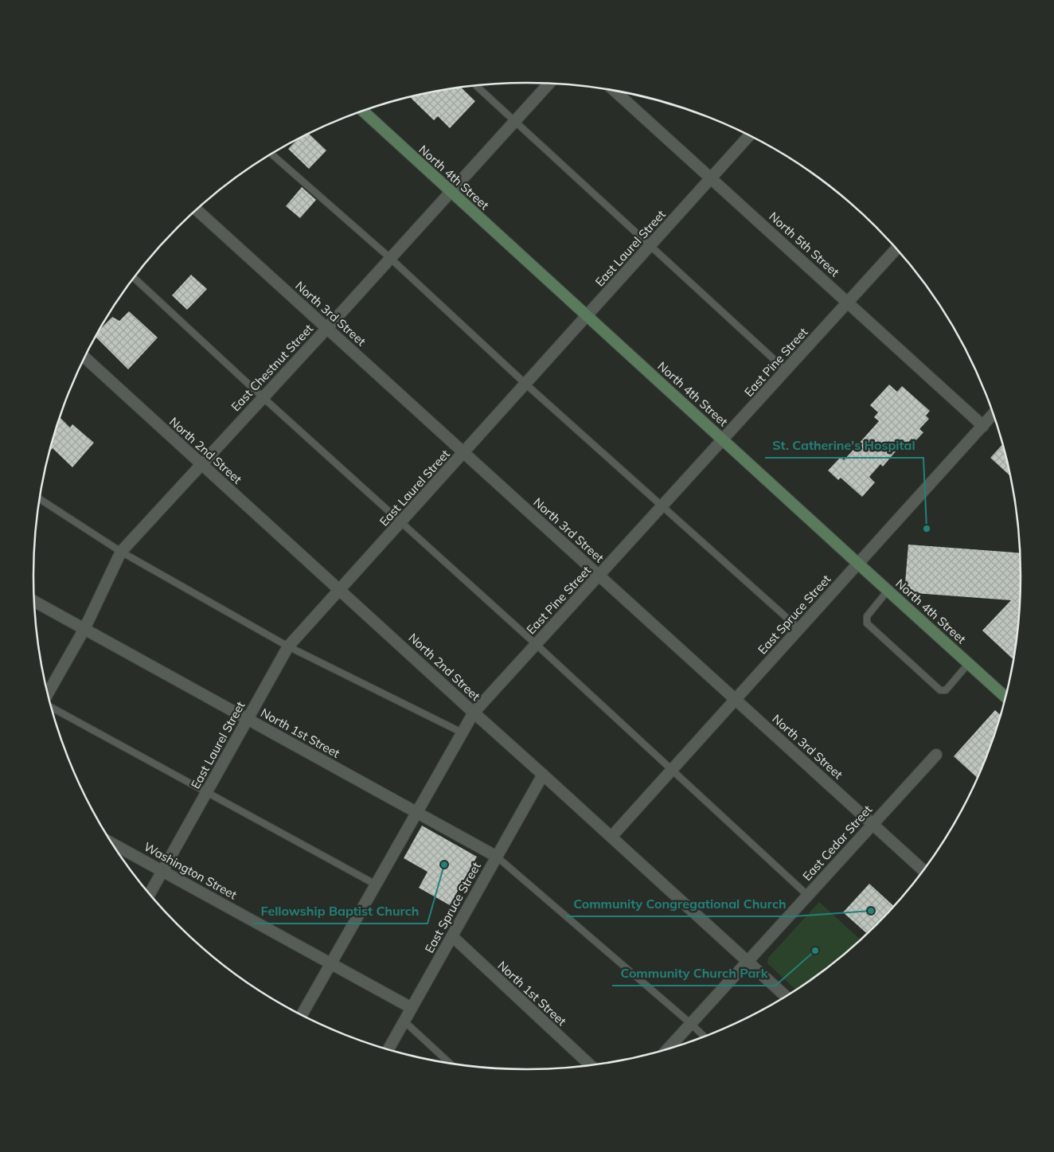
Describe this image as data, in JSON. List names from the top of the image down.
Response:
{
  "streets": {
    "main road": ["North 4th Street"],
    "street": [
      "North 5th Street",
      "East Laurel Street",
      "North 3rd Street",
      "East Pine Street",
      "East Chestnut Street",
      "North 2nd Street",
      "East Spruce Street",
      "North 1st Street",
      "East Cedar Street",
      "Washington Street"
    ]
  },
  "crossings": [
    ["North 4th Street", "East Laurel Street"],
    ["North 4th Street", "East Pine Street"],
    ["North 4th Street", "East Chestnut Street"],
    ["North 4th Street", "East Spruce Street"],
    ["North 5th Street", "East Laurel Street"],
    ["North 5th Street", "East Pine Street"],
    ["North 5th Street", "East Spruce Street"],
    ["East Laurel Street", "North 3rd Street"],
    ["East Laurel Street", "North 2nd Street"],
    ["East Laurel Street", "North 1st Street"],
    ["East Laurel Street", "Washington Street"],
    ["North 3rd Street", "East Pine Street"],
    ["North 3rd Street", "East Chestnut Street"],
    ["North 3rd Street", "East Spruce Street"],
    ["North 3rd Street", "East Cedar Street"],
    ["East Pine Street", "North 2nd Street"],
    ["East Pine Street", "North 1st Street"],
    ["East Pine Street", "Washington Street"],
    ["East Chestnut Street", "North 2nd Street"],
    ["East Chestnut Street", "North 1st Street"],
    ["North 2nd Street", "East Spruce Street"],
    ["North 2nd Street", "East Cedar Street"],
    ["East Spruce Street", "North 1st Street"],
    ["East Spruce Street", "Washington Street"]
  ],
  "places": [
    "St. Catherine's Hospital",
    "Fellowship Baptist Church",
    "Community Congregational Church",
    "Community Church Park"
  ]
}
